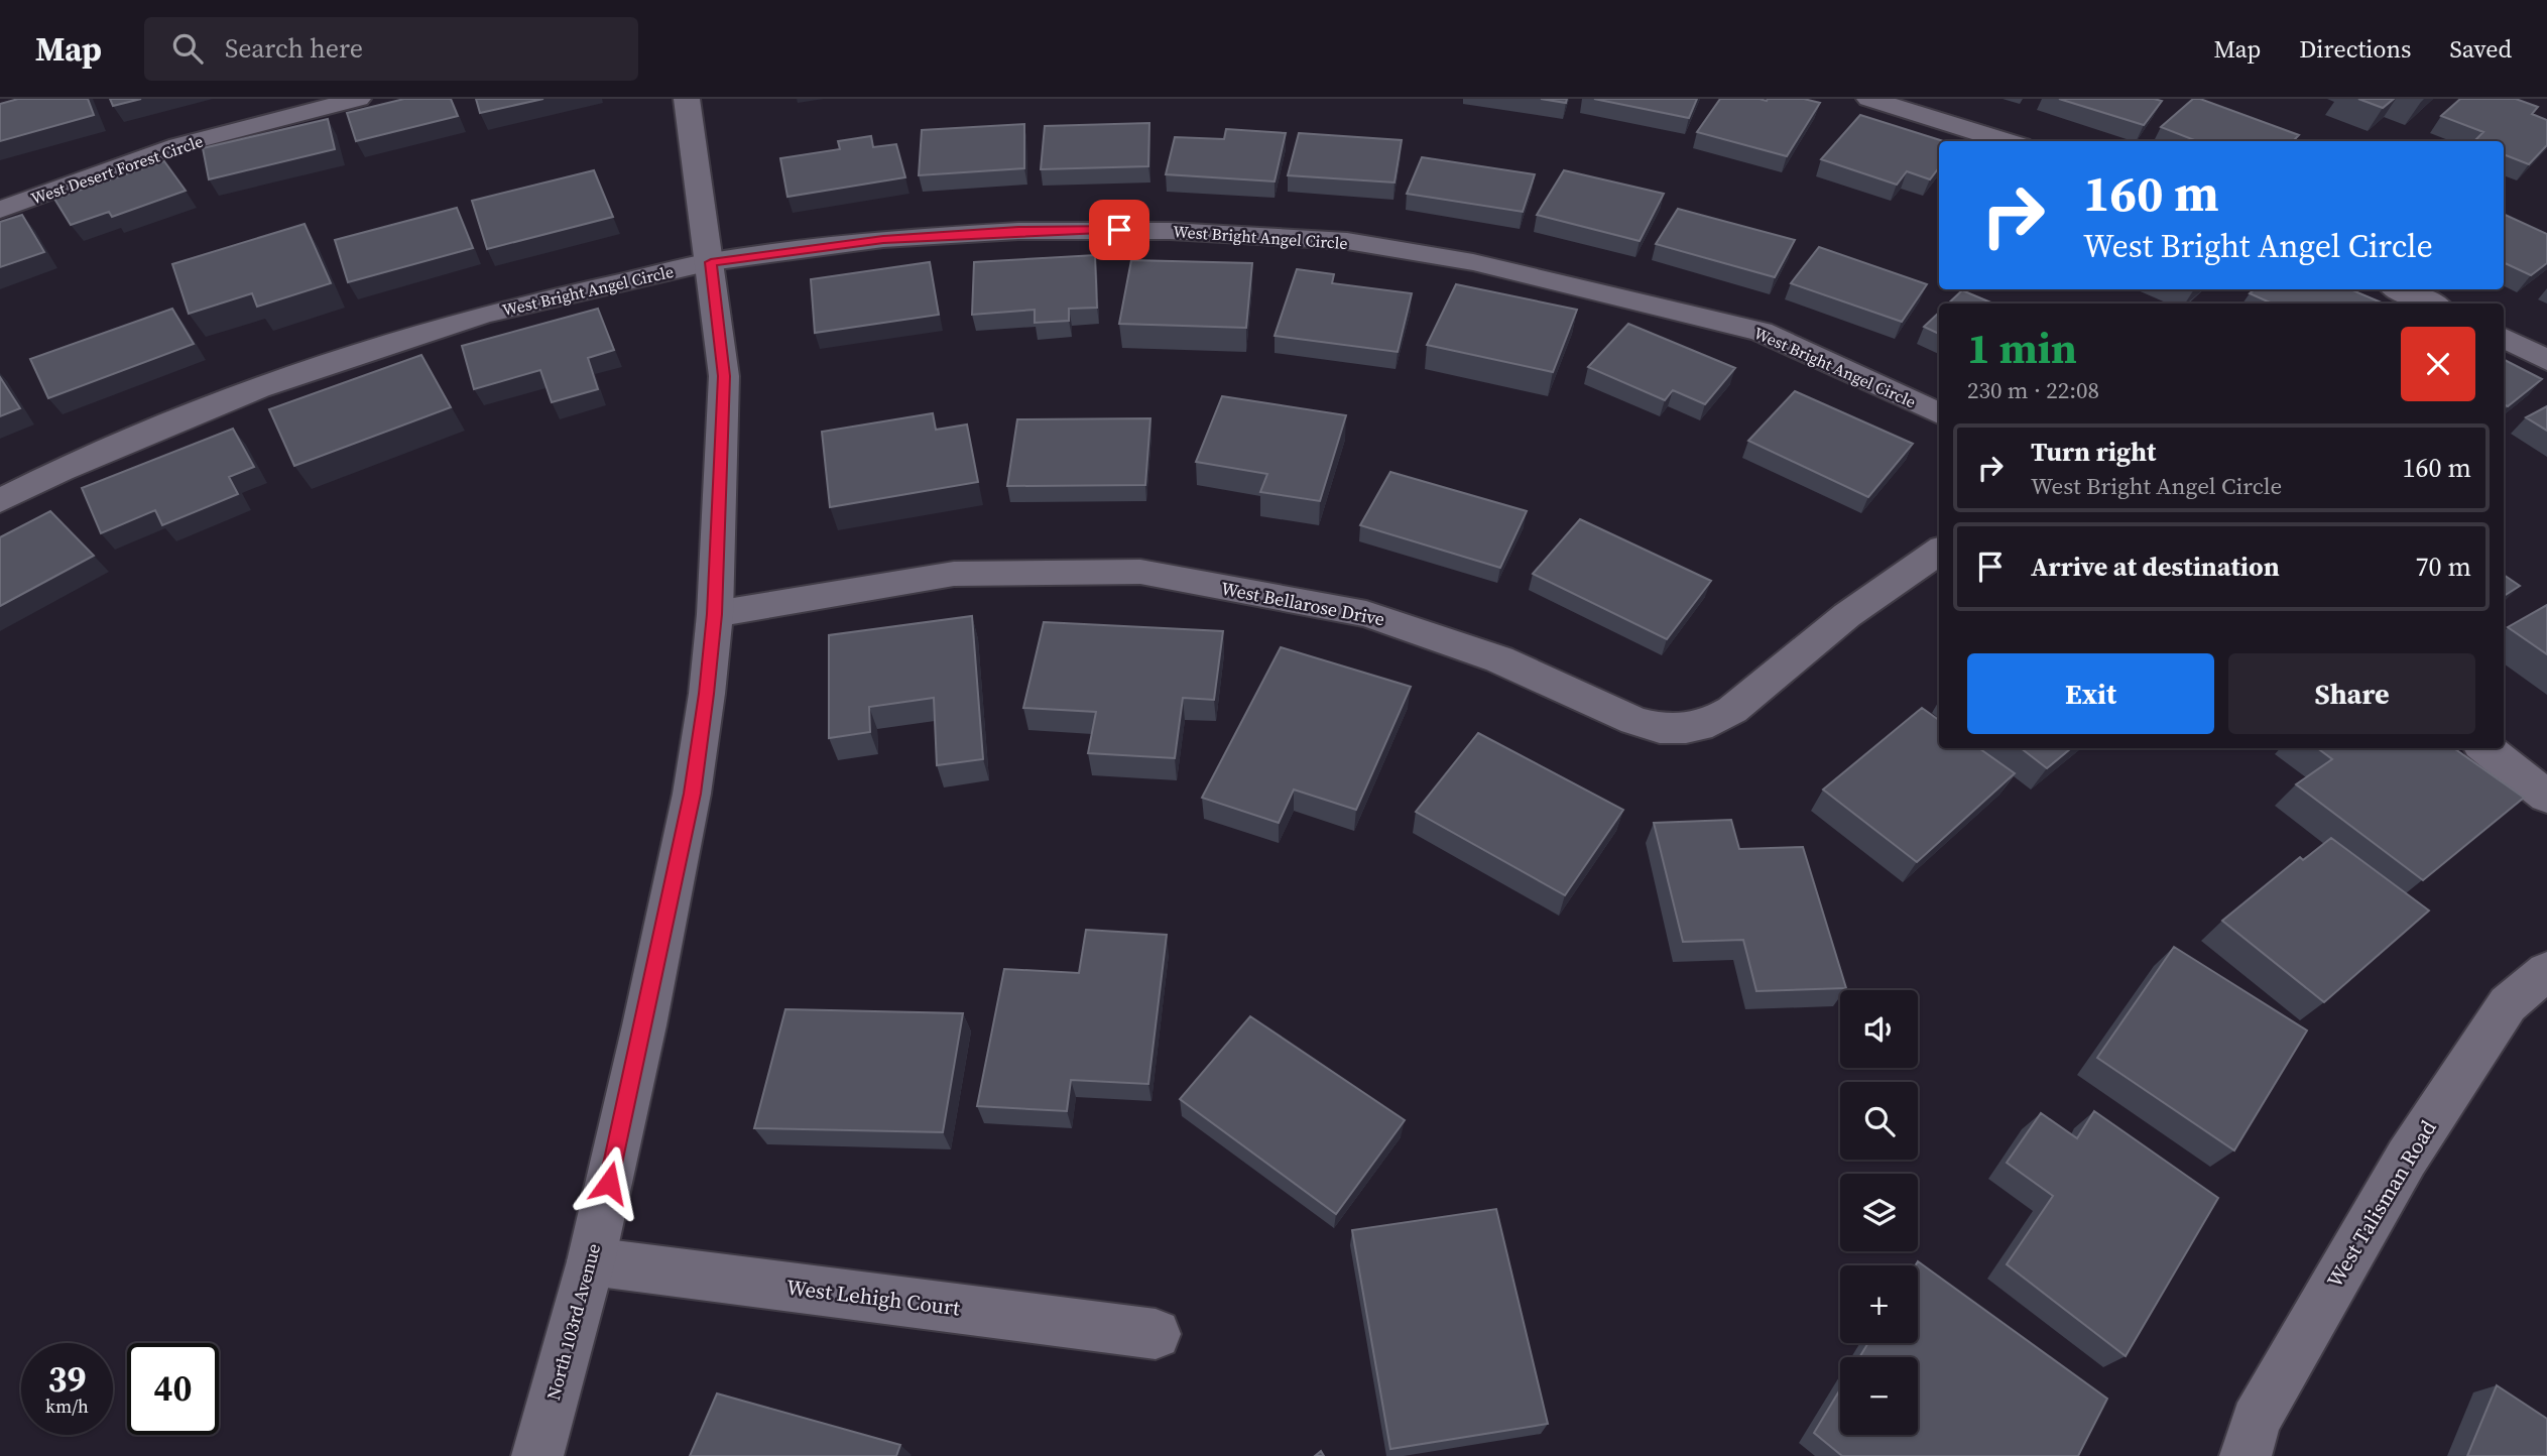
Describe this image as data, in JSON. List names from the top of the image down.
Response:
{
  "streets": {
    "street": [
      "West Desert Forest Circle",
      "West Bright Angel Circle",
      "West Bellarose Drive",
      "West Talisman Road",
      "West Lehigh Court",
      "North 103rd Avenue"
    ]
  },
  "crossings": [
    ["West Bright Angel Circle", "North 103rd Avenue"],
    ["West Bellarose Drive", "North 103rd Avenue"],
    ["West Lehigh Court", "North 103rd Avenue"]
  ],
  "page": {
    "header": "Map",
    "search": "Search here",
    "nav": ["Map", "Directions", "Saved"],
    "turn": ["160 m", "West Bright Angel Circle"],
    "heading": ["1 min", "230 m · 22:08"],
    "list": [
      {
        "name": "Turn right",
        "note": "West Bright Angel Circle",
        "value": "160 m"
      },
      {
        "name": "Arrive at destination",
        "value": "70 m"
      }
    ],
    "buttons": ["Exit", "Share"],
    "map_buttons": ["+", "−"],
    "speed": "39 km/h",
    "limit": "40"
  }
}
